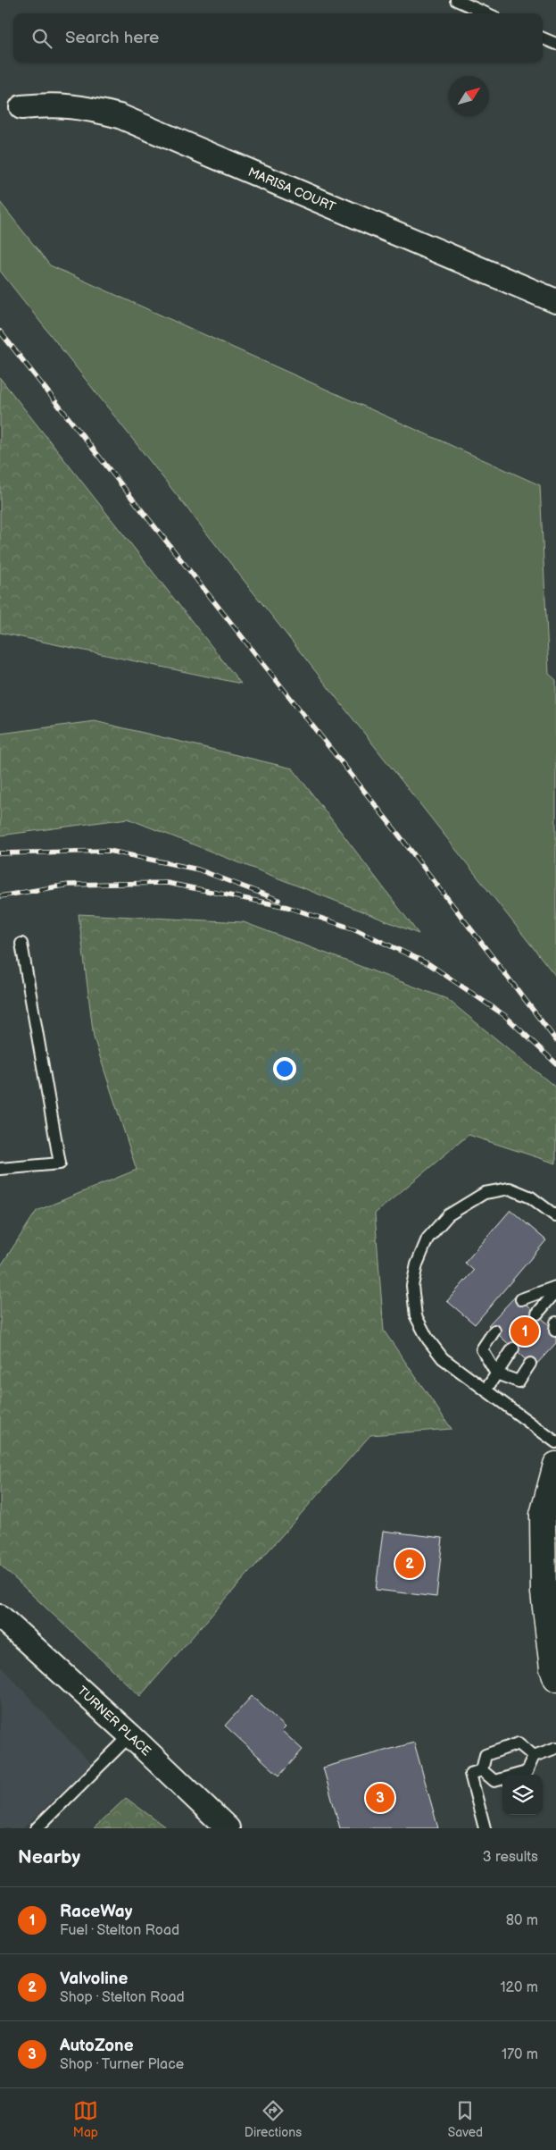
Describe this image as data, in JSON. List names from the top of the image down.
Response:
{
  "streets": {
    "street": ["MARISA COURT", "TURNER PLACE"]
  },
  "north": "top right",
  "page": {
    "search": "Search here",
    "pins": ["1", "2", "3"],
    "heading": ["Nearby", "3 results"],
    "list": [
      {
        "mark": "1",
        "name": "RaceWay",
        "note": "Fuel · Stelton Road",
        "value": "80 m"
      },
      {
        "mark": "2",
        "name": "Valvoline",
        "note": "Shop · Stelton Road",
        "value": "120 m"
      },
      {
        "mark": "3",
        "name": "AutoZone",
        "note": "Shop · Turner Place",
        "value": "170 m"
      }
    ],
    "nav": ["Map", "Directions", "Saved"]
  }
}
